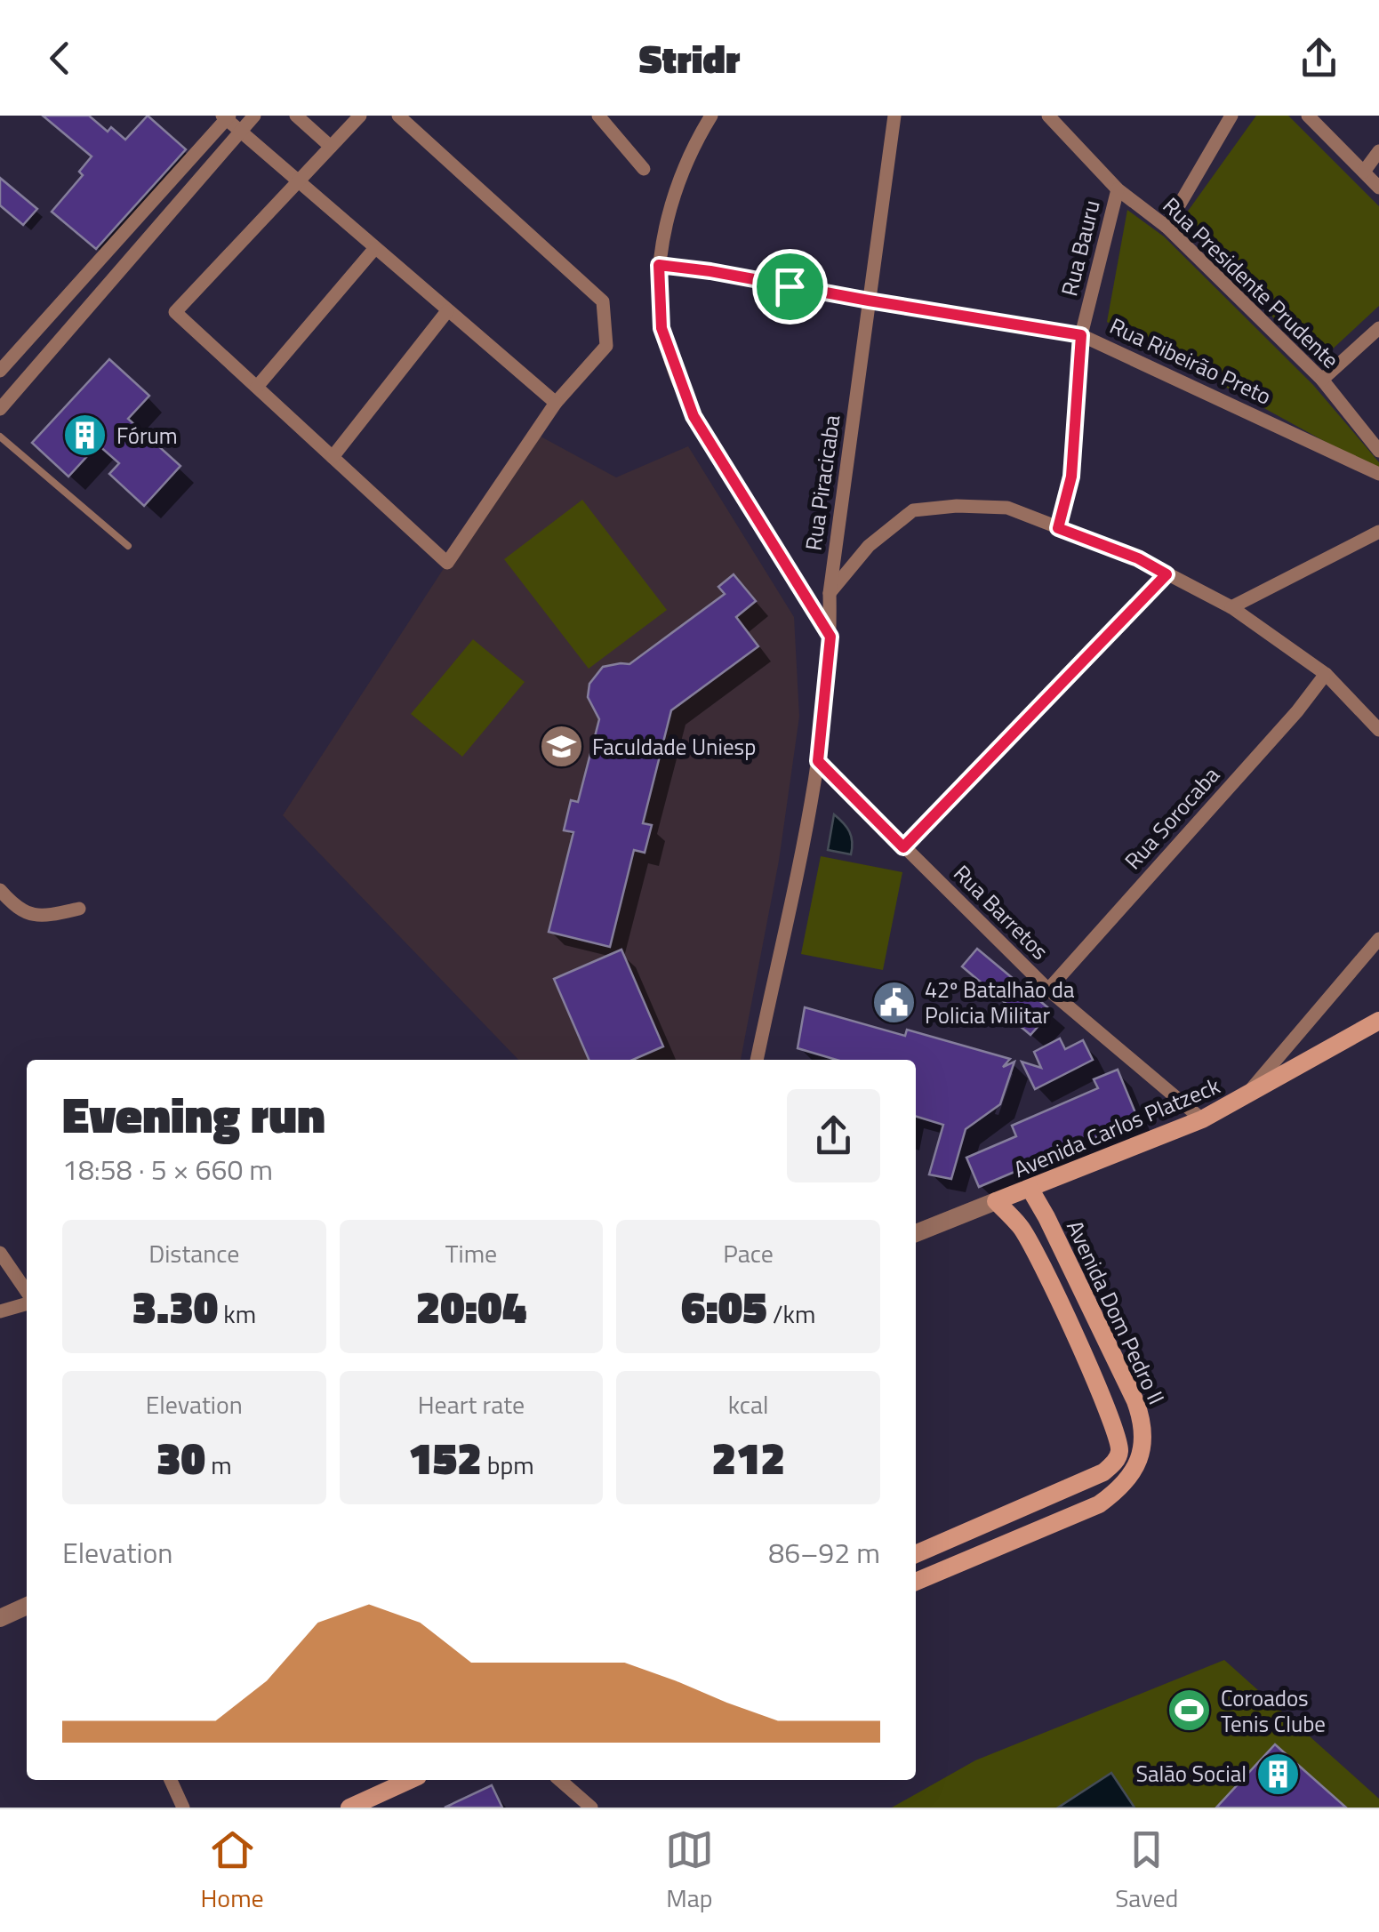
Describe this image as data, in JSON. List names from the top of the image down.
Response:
{
  "streets": {
    "main road": ["Avenida Carlos Platzeck", "Avenida Dom Pedro II"],
    "street": [
      "Rua Bauru",
      "Rua Presidente Prudente",
      "Rua Ribeirão Preto",
      "Rua Piracicaba",
      "Rua Sorocaba",
      "Rua Barretos"
    ]
  },
  "crossings": [
    ["Rua Bauru", "Rua Presidente Prudente"],
    ["Rua Bauru", "Rua Ribeirão Preto"],
    ["Rua Ribeirão Preto", "Rua Piracicaba"],
    ["Rua Piracicaba", "Rua Barretos"],
    ["Rua Sorocaba", "Rua Barretos"],
    ["Rua Barretos", "Avenida Carlos Platzeck"],
    ["Avenida Carlos Platzeck", "Avenida Dom Pedro II"]
  ],
  "places": {
    "building": ["Fórum", "Salão Social"],
    "school or university": ["Faculdade Uniesp"],
    "public building": ["42º Batalhão da Policia Militar"],
    "sports": ["Coroados Tenis Clube"]
  },
  "page": {
    "header": "Stridr",
    "heading": ["Evening run", "18:58 · 5 × 660 m"],
    "stats": [
      ["Distance", "3.30 km"],
      ["Time", "20:04"],
      ["Pace", "6:05 /km"],
      ["Elevation", "30 m"],
      ["Heart rate", "152 bpm"],
      ["kcal", "212"]
    ],
    "chart": ["Elevation", "86–92 m"],
    "tabs": ["Home", "Map", "Saved"]
  }
}
